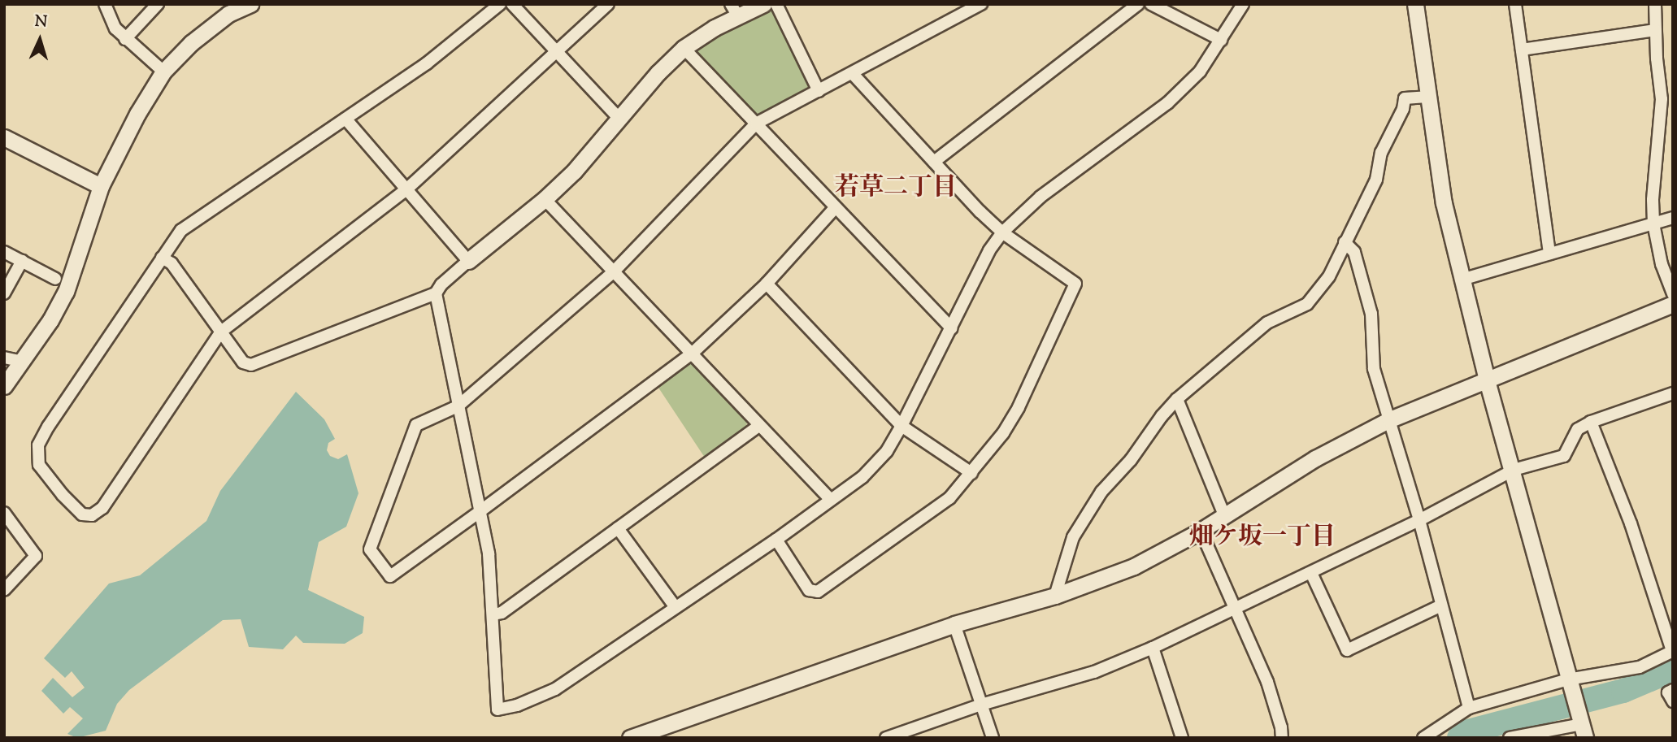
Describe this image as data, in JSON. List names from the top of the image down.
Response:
{
  "districts": ["若草二丁目", "畑ケ坂一丁目"],
  "north": "top"
}
